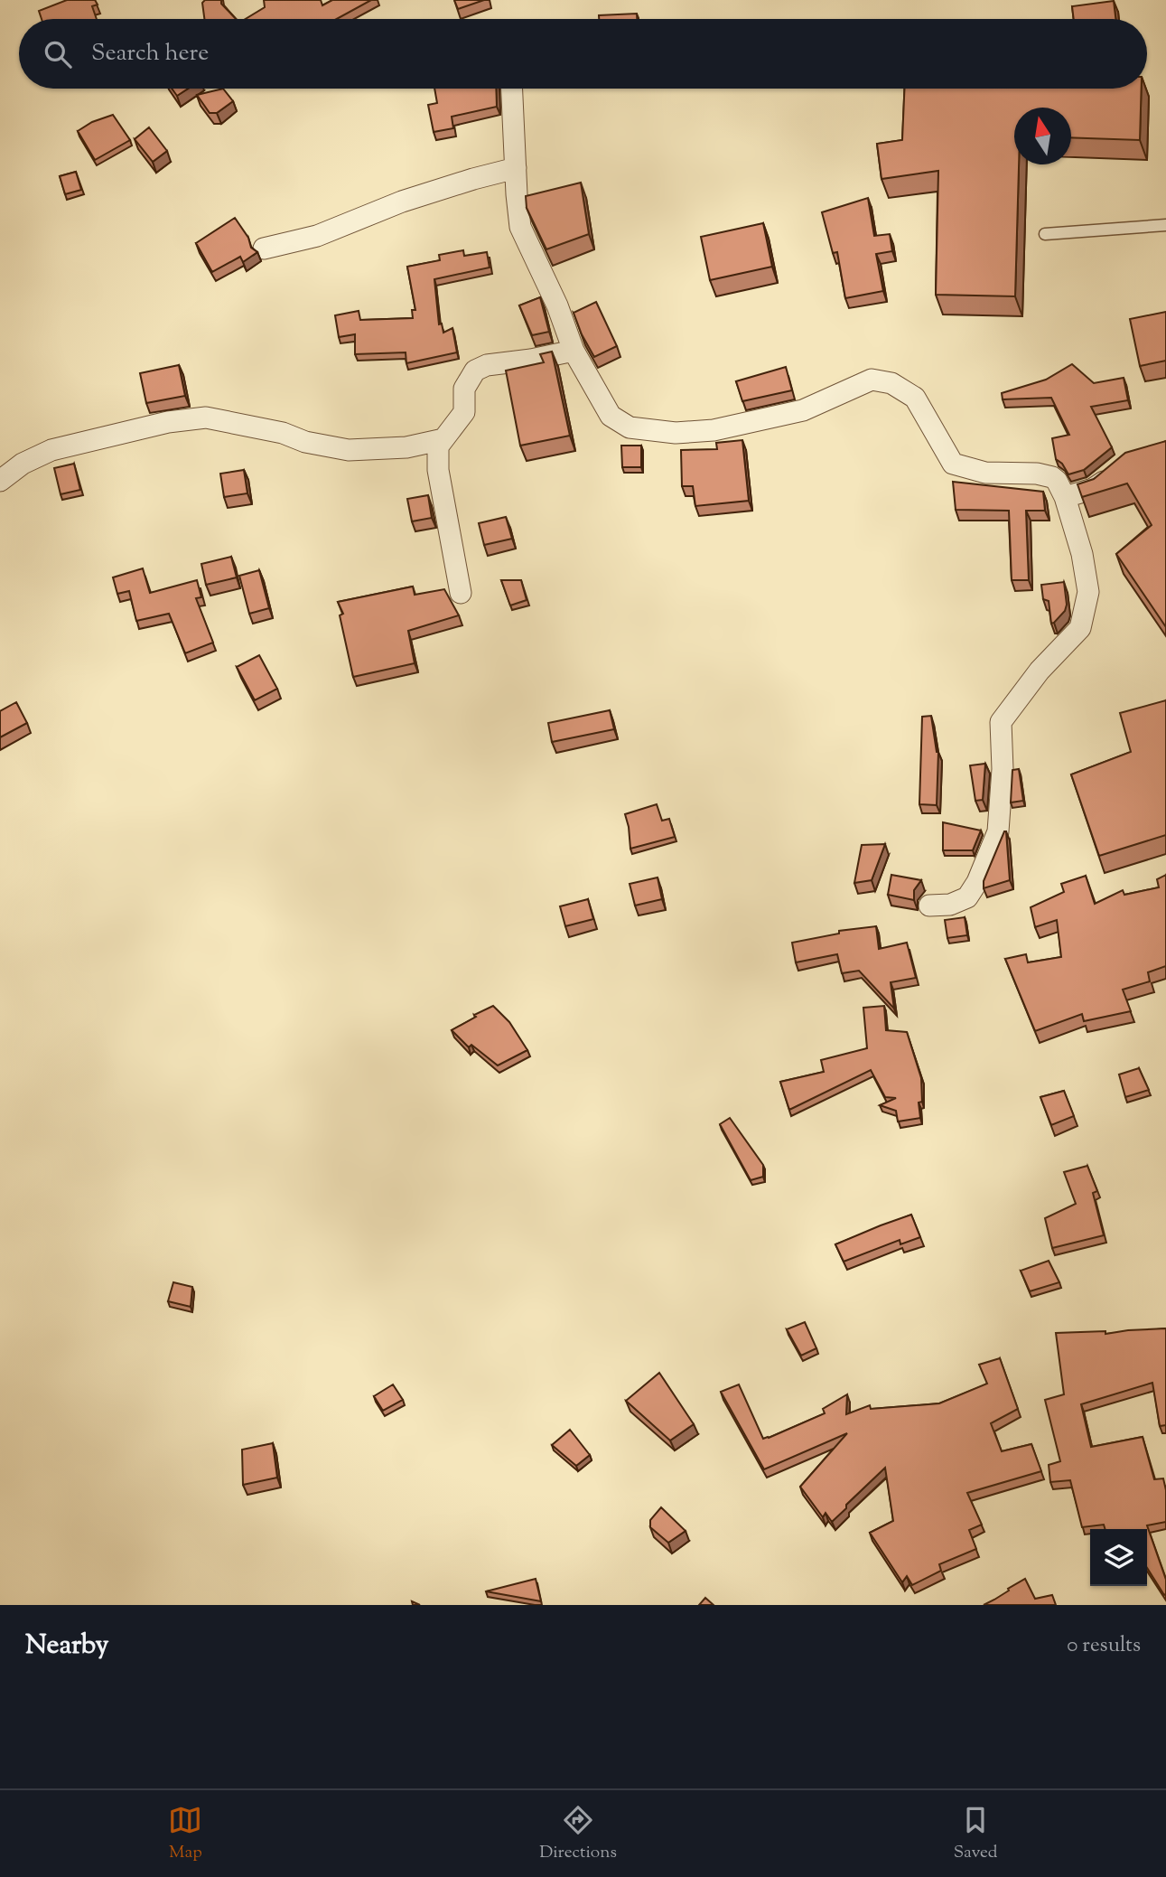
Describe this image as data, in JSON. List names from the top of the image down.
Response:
{
  "north": "top",
  "page": {
    "search": "Search here",
    "heading": ["Nearby", "0 results"],
    "nav": ["Map", "Directions", "Saved"]
  }
}
